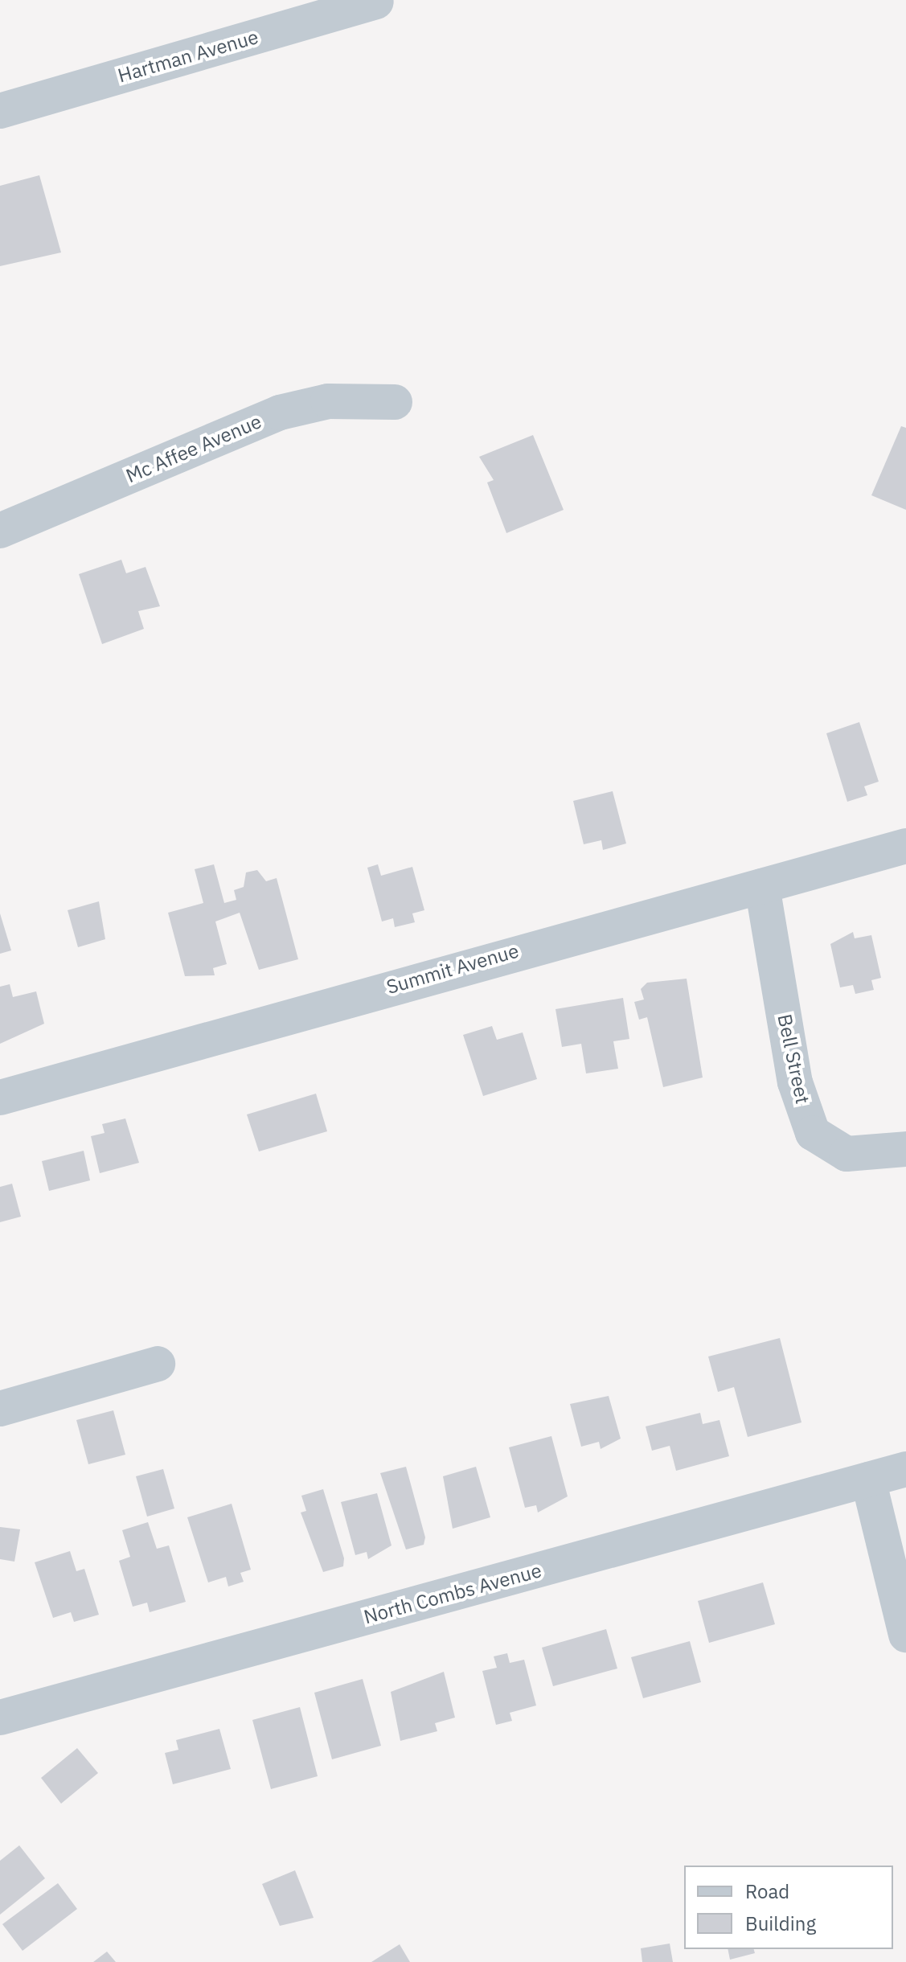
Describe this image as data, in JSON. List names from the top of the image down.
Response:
{
  "streets": {
    "street": [
      "Hartman Avenue",
      "Mc Affee Avenue",
      "Summit Avenue",
      "Bell Street",
      "North Combs Avenue"
    ]
  },
  "crossings": [
    ["Summit Avenue", "Bell Street"]
  ],
  "legend": ["Road", "Building"]
}
